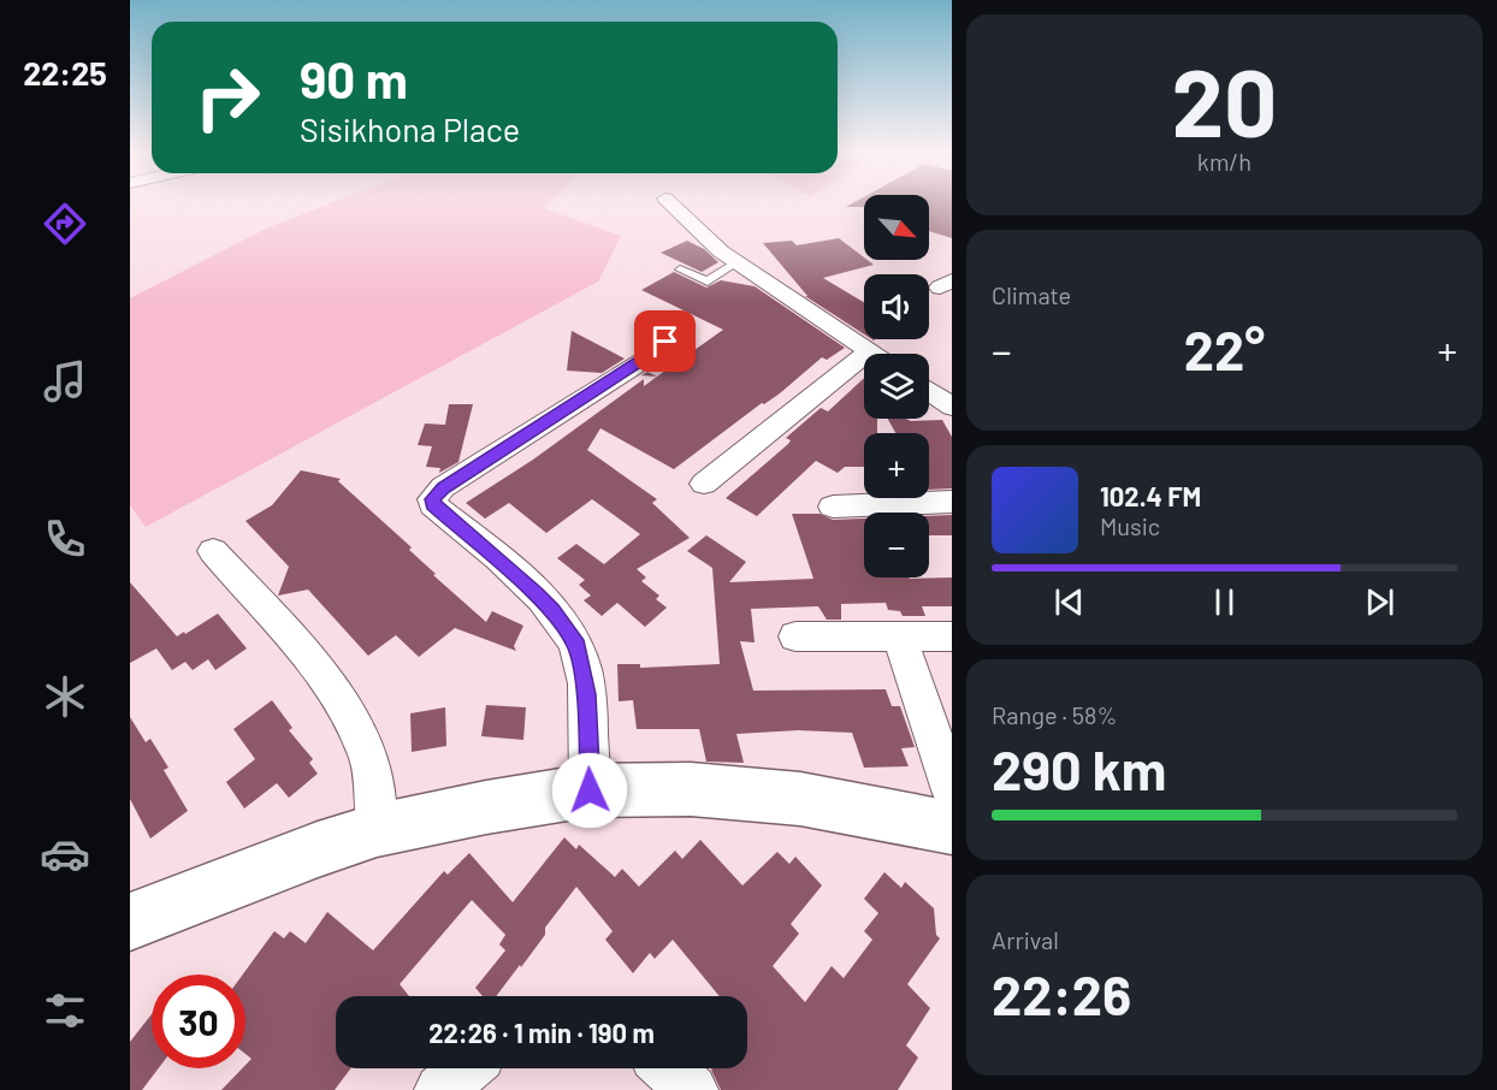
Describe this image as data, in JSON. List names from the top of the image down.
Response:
{
  "north": "bottom right",
  "page": {
    "tabs": "22:25",
    "tile": [
      ["20", "km/h"],
      "Climate",
      ["Range · 58%", "290 km"],
      ["Arrival", "22:26"]
    ],
    "turn": ["90 m", "Sisikhona Place"],
    "map_buttons": ["+", "−"],
    "heat": ["−", "22°", "+"],
    "song": ["102.4 FM", "Music"],
    "limit": "30",
    "trip": "22:26 · 1 min · 190 m"
  }
}
